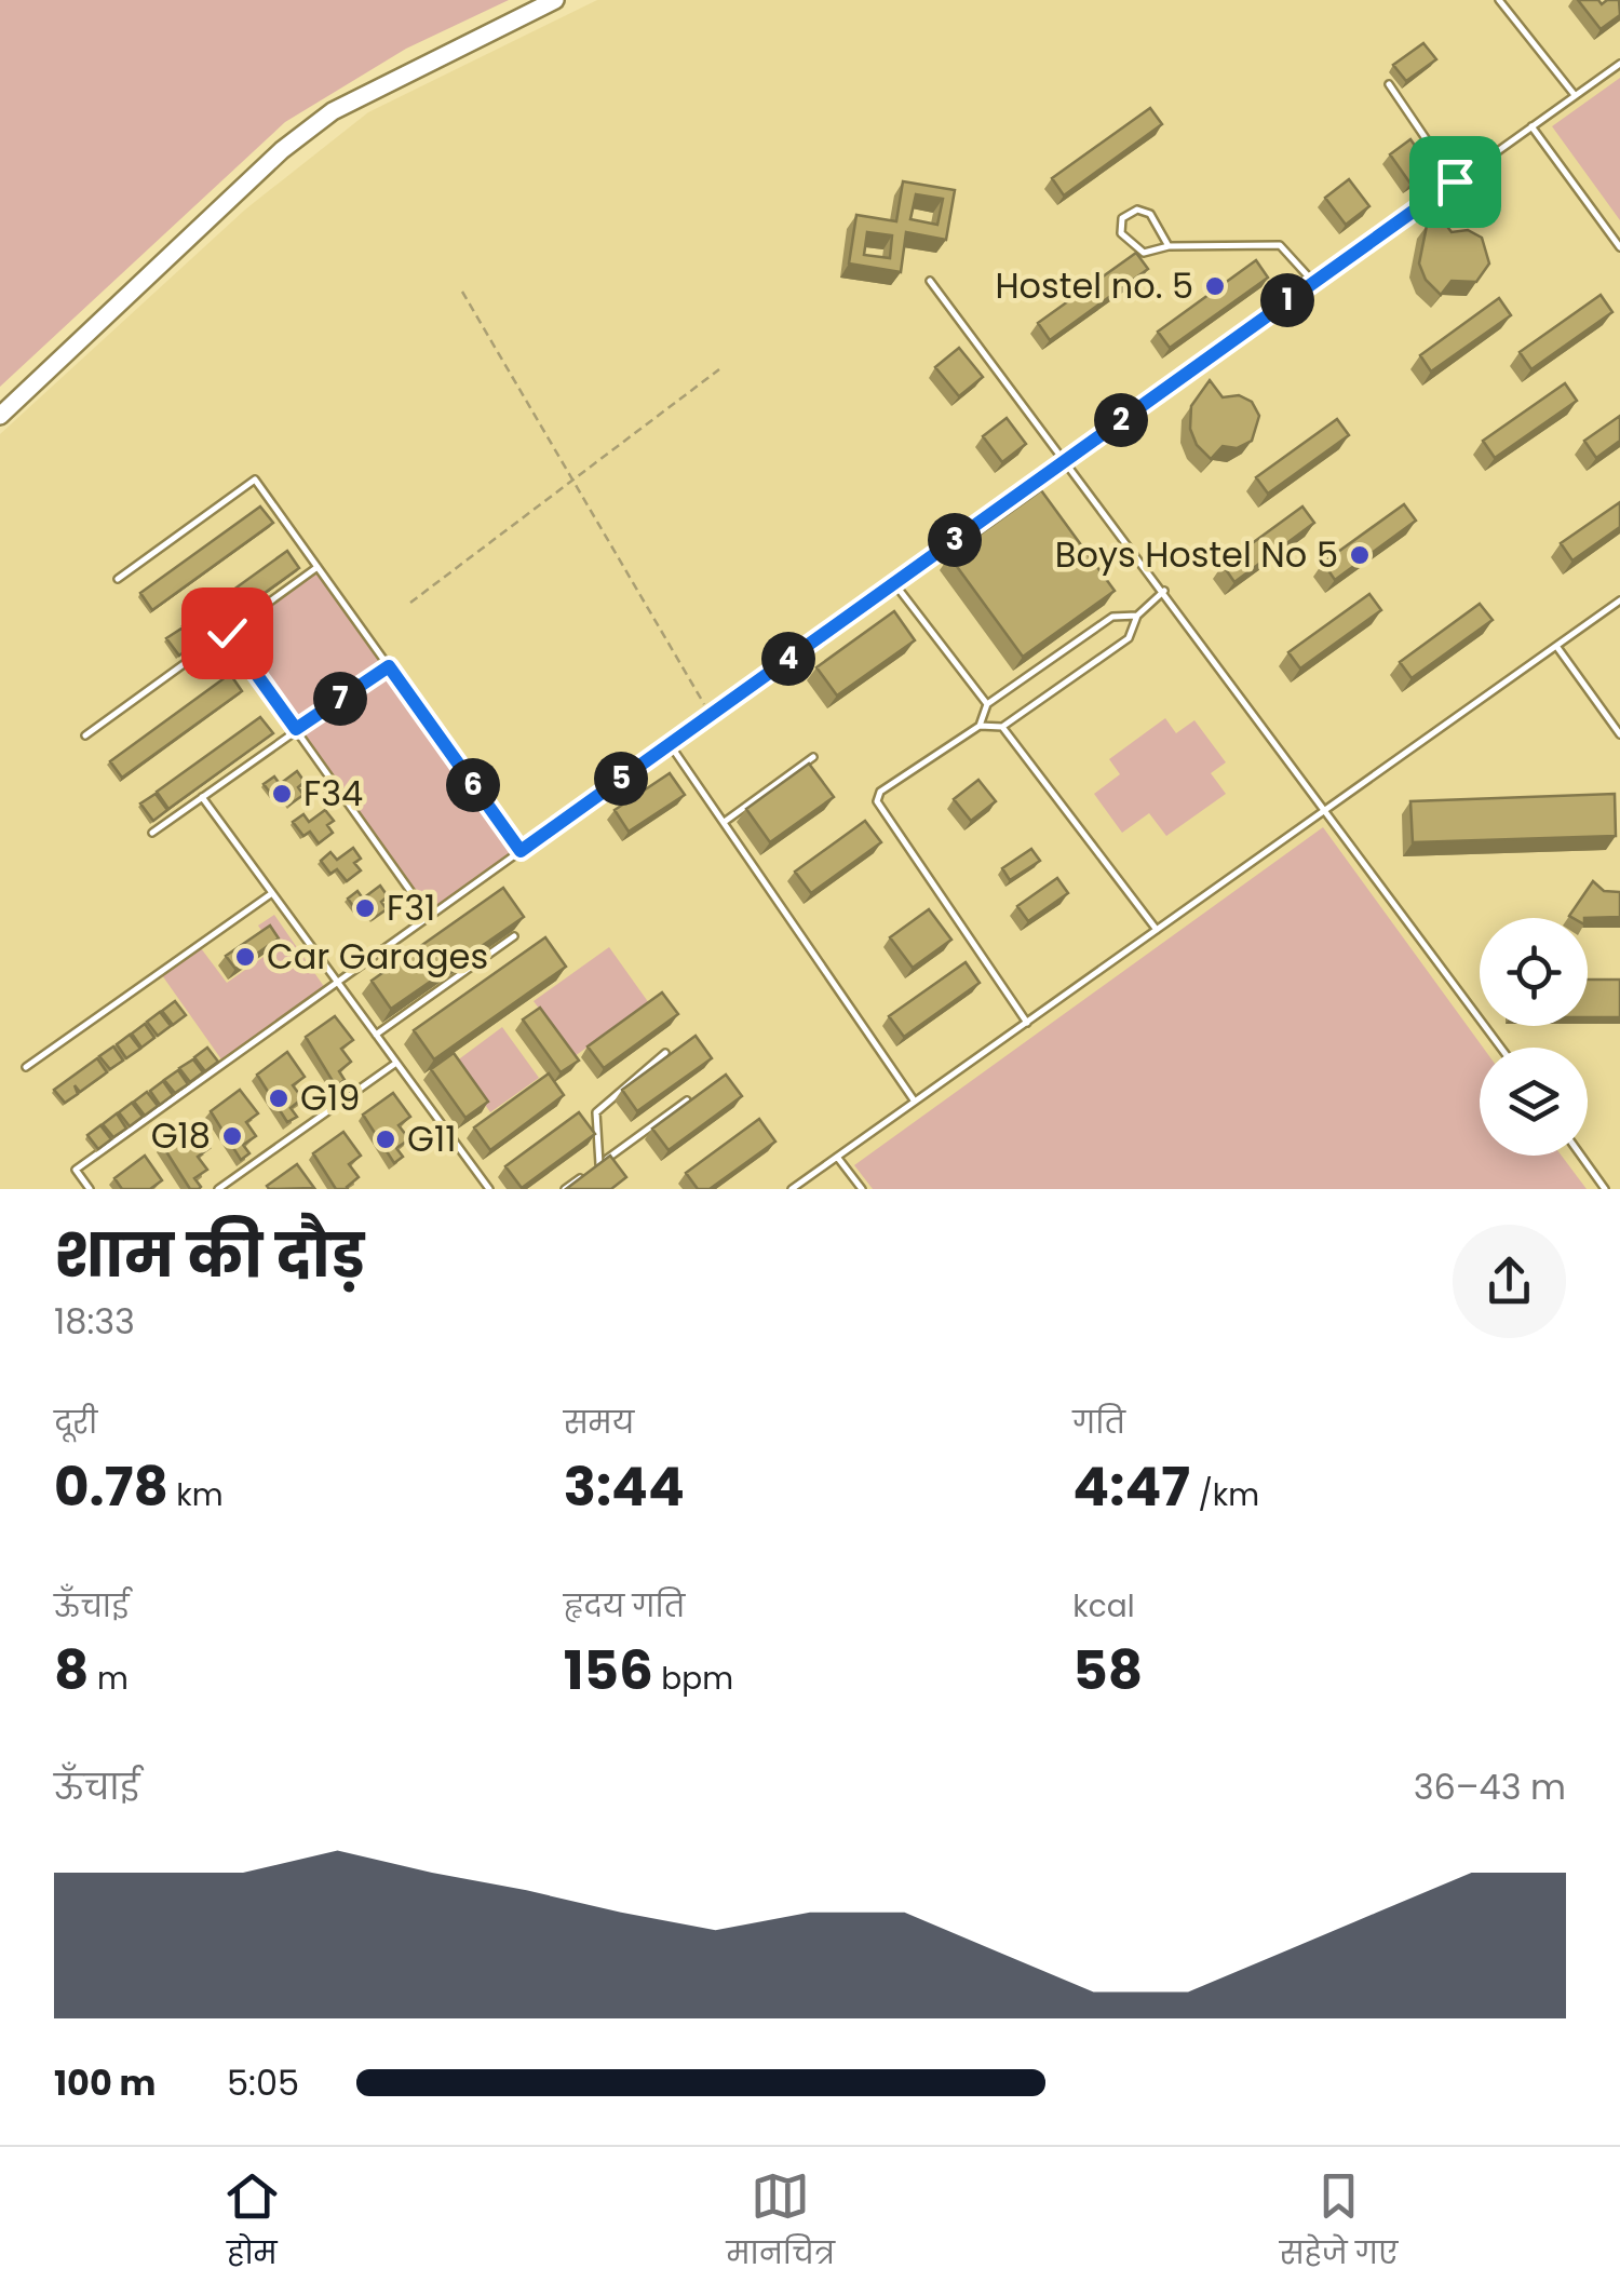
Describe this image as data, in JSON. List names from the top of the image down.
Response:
{
  "places": [
    "Hostel no. 5",
    "Boys Hostel No 5",
    "F34",
    "F31",
    "Car Garages",
    "G19",
    "G18",
    "G11"
  ],
  "page": {
    "pins": [
      "1",
      "2",
      "3",
      "4",
      "7",
      "5",
      "6"
    ],
    "heading": ["शाम की दौड़", "18:33"],
    "stats": [
      ["दूरी", "0.78 km"],
      ["समय", "3:44"],
      ["गति", "4:47 /km"],
      ["ऊँचाई", "8 m"],
      ["हृदय गति", "156 bpm"],
      ["kcal", "58"]
    ],
    "chart": ["ऊँचाई", "36–43 m"],
    "list": [
      {
        "name": "100 m",
        "note": "5:05"
      }
    ],
    "tabs": ["होम", "मानचित्र", "सहेजे गए"]
  }
}
